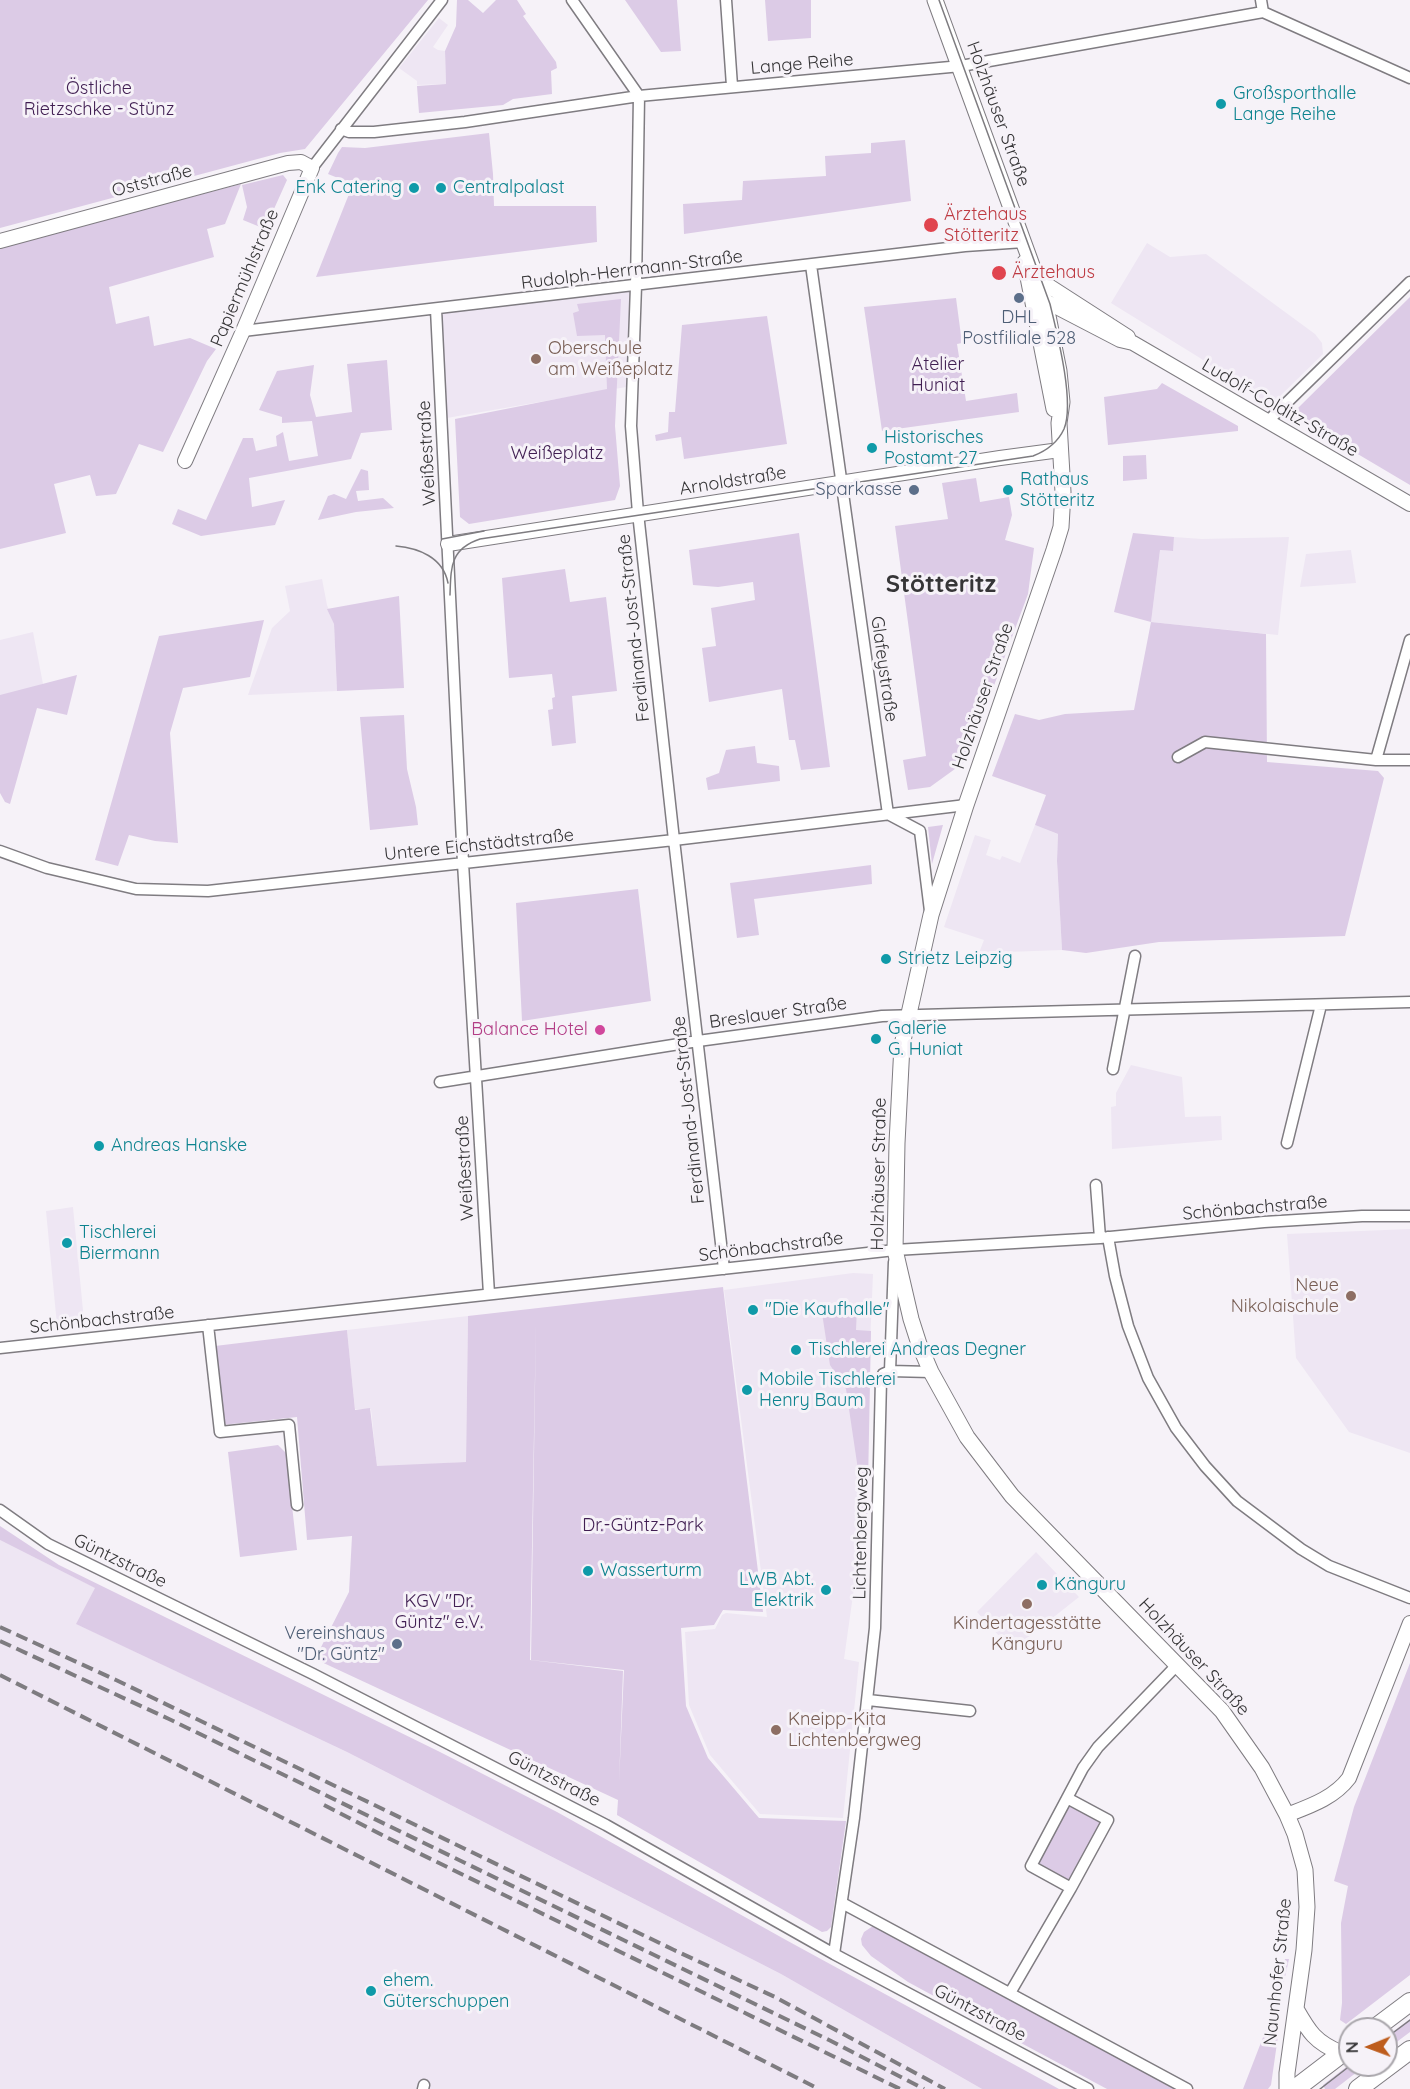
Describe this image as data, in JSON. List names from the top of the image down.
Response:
{
  "streets": {
    "main road": ["Holzhäuser Straße", "Naunhofer Straße"],
    "street": [
      "Lange Reihe",
      "Oststraße",
      "Rudolph-Herrmann-Straße",
      "Papiermühlstraße",
      "Ludolf-Colditz-Straße",
      "Weißestraße",
      "Arnoldstraße",
      "Ferdinand-Jost-Straße",
      "Glafeystraße",
      "Untere Eichstädtstraße",
      "Breslauer Straße",
      "Schönbachstraße",
      "Lichtenbergweg",
      "Güntzstraße"
    ]
  },
  "crossings": [
    ["Lange Reihe", "Holzhäuser Straße"],
    ["Lange Reihe", "Papiermühlstraße"],
    ["Lange Reihe", "Ferdinand-Jost-Straße"],
    ["Holzhäuser Straße", "Rudolph-Herrmann-Straße"],
    ["Holzhäuser Straße", "Ludolf-Colditz-Straße"],
    ["Holzhäuser Straße", "Arnoldstraße"],
    ["Holzhäuser Straße", "Untere Eichstädtstraße"],
    ["Holzhäuser Straße", "Breslauer Straße"],
    ["Holzhäuser Straße", "Schönbachstraße"],
    ["Holzhäuser Straße", "Lichtenbergweg"],
    ["Holzhäuser Straße", "Naunhofer Straße"],
    ["Oststraße", "Papiermühlstraße"],
    ["Rudolph-Herrmann-Straße", "Papiermühlstraße"],
    ["Rudolph-Herrmann-Straße", "Weißestraße"],
    ["Rudolph-Herrmann-Straße", "Ferdinand-Jost-Straße"],
    ["Rudolph-Herrmann-Straße", "Glafeystraße"],
    ["Weißestraße", "Arnoldstraße"],
    ["Weißestraße", "Untere Eichstädtstraße"],
    ["Weißestraße", "Breslauer Straße"],
    ["Weißestraße", "Schönbachstraße"],
    ["Arnoldstraße", "Ferdinand-Jost-Straße"],
    ["Arnoldstraße", "Glafeystraße"],
    ["Ferdinand-Jost-Straße", "Untere Eichstädtstraße"],
    ["Ferdinand-Jost-Straße", "Breslauer Straße"],
    ["Ferdinand-Jost-Straße", "Schönbachstraße"],
    ["Glafeystraße", "Untere Eichstädtstraße"],
    ["Schönbachstraße", "Lichtenbergweg"],
    ["Lichtenbergweg", "Güntzstraße"]
  ],
  "districts": ["Stötteritz"],
  "parks": [
    "Östliche Rietzschke - Stünz",
    "Atelier Huniat",
    "Weißeplatz",
    "Dr.-Güntz-Park",
    "KGV \"Dr. Güntz\" e.V."
  ],
  "places": [
    "Großsporthalle Lange Reihe",
    "Enk Catering",
    "Centralpalast",
    "Ärztehaus Stötteritz",
    "Ärztehaus",
    "DHL Postfiliale 528",
    "Oberschule am Weißeplatz",
    "Historisches Postamt 27",
    "Sparkasse",
    "Rathaus Stötteritz",
    "Strietz Leipzig",
    "Balance Hotel",
    "Galerie G. Huniat",
    "Andreas Hanske",
    "Tischlerei Biermann",
    "Neue Nikolaischule",
    "\"Die Kaufhalle\"",
    "Tischlerei Andreas Degner",
    "Mobile Tischlerei Henry Baum",
    "Wasserturm",
    "Känguru",
    "LWB Abt. Elektrik",
    "Kindertagesstätte Känguru",
    "Vereinshaus \"Dr. Güntz\"",
    "Kneipp-Kita Lichtenbergweg",
    "ehem. Güterschuppen"
  ],
  "north": "left"
}
